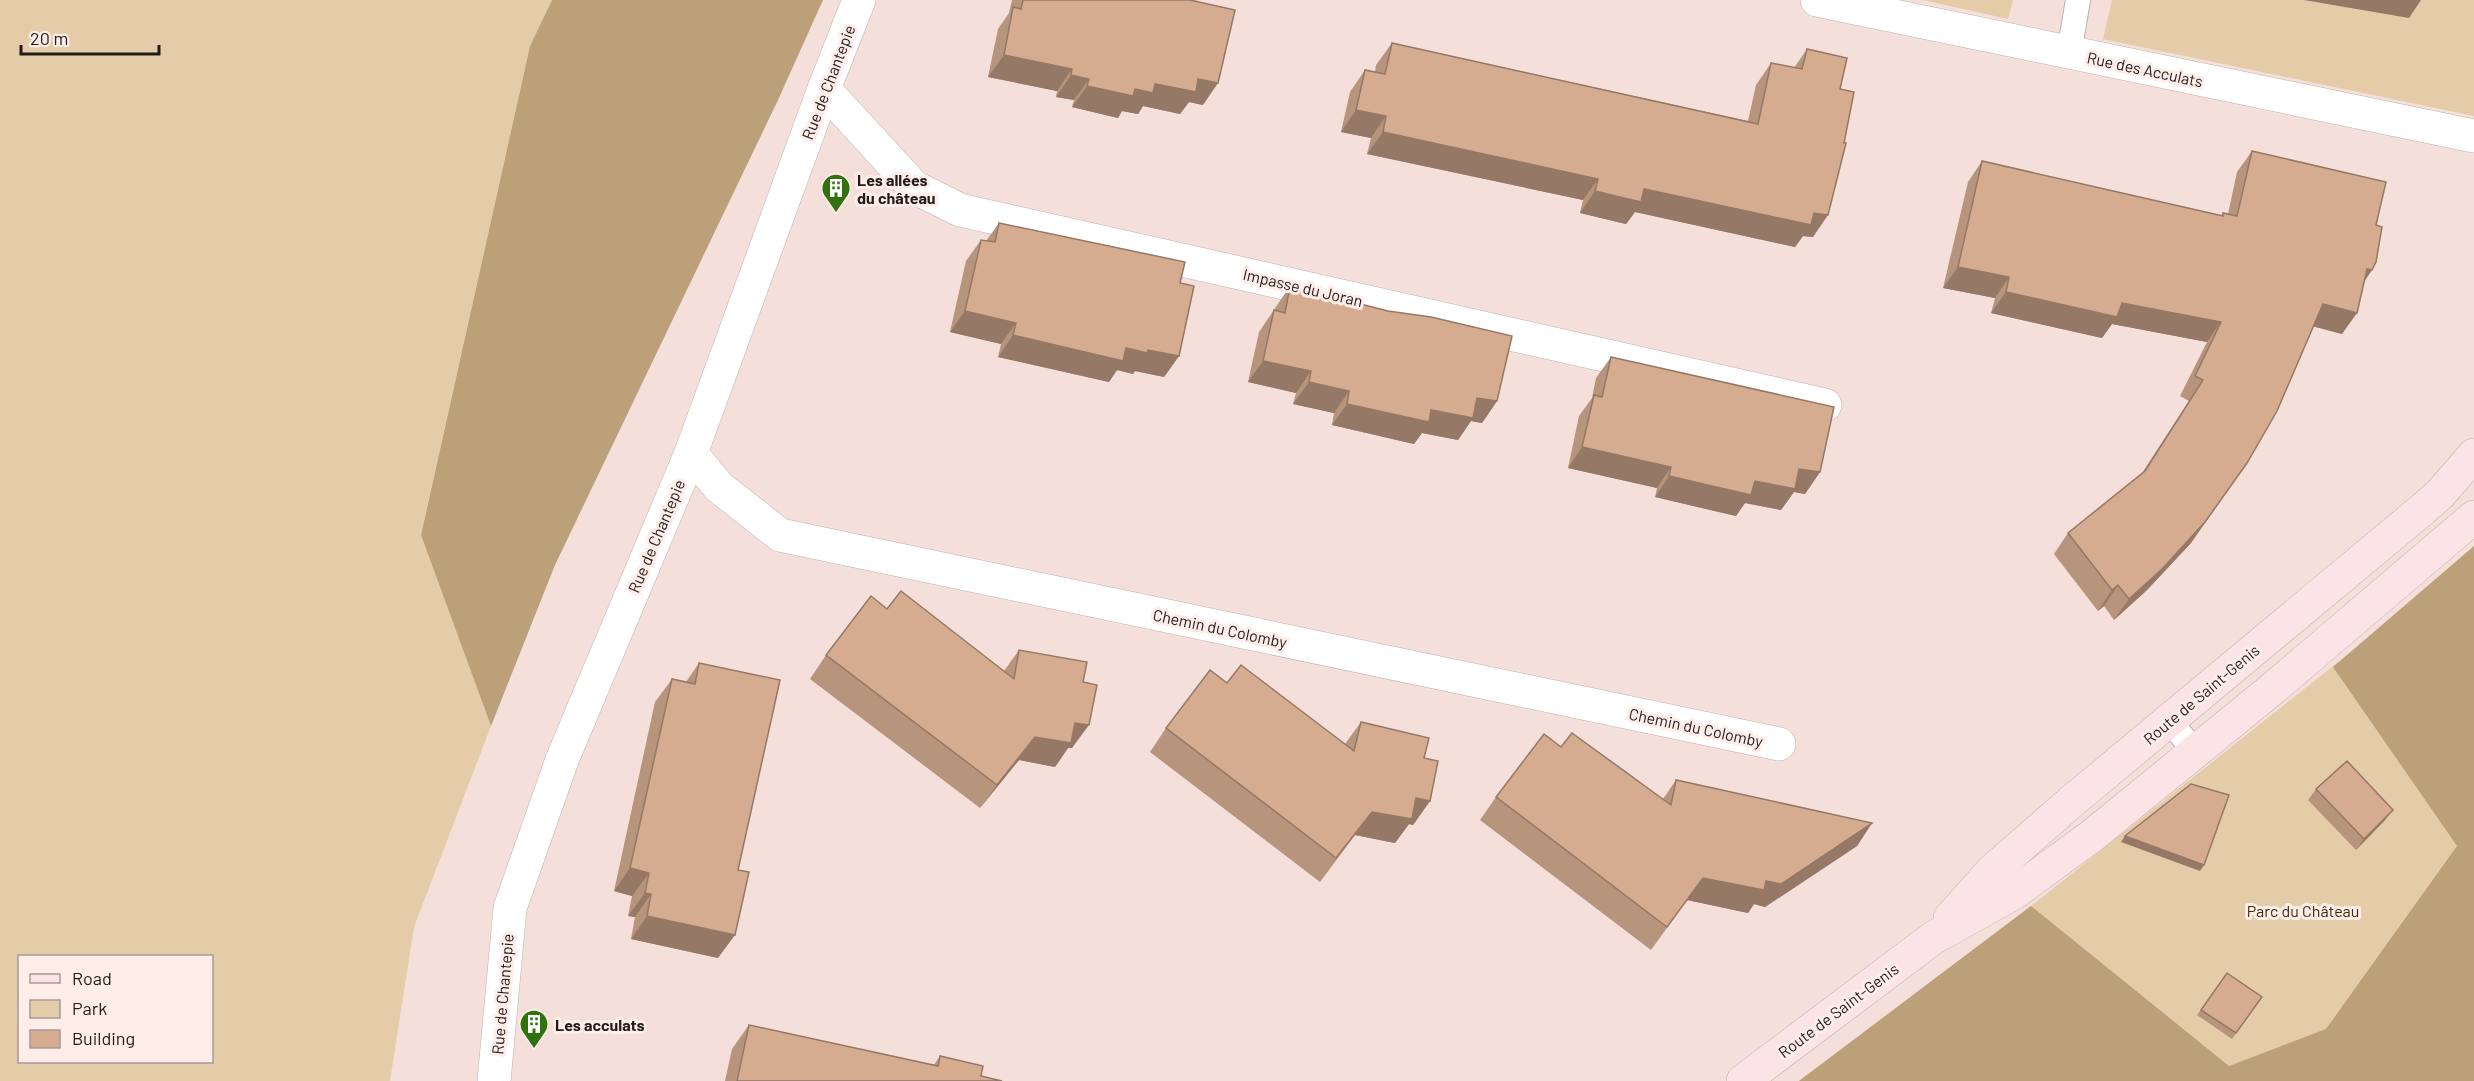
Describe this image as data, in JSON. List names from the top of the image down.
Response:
{
  "streets": {
    "main road": ["Route de Saint-Genis"],
    "street": [
      "Rue des Acculats",
      "Rue de Chantepie",
      "Impasse du Joran",
      "Chemin du Colomby"
    ]
  },
  "crossings": [
    ["Rue de Chantepie", "Impasse du Joran"],
    ["Rue de Chantepie", "Chemin du Colomby"]
  ],
  "parks": ["Parc du Château"],
  "places": {
    "building": ["Les allées du château", "Les acculats"]
  },
  "legend": ["Road", "Park", "Building"],
  "scale_bar": "20 m"
}
